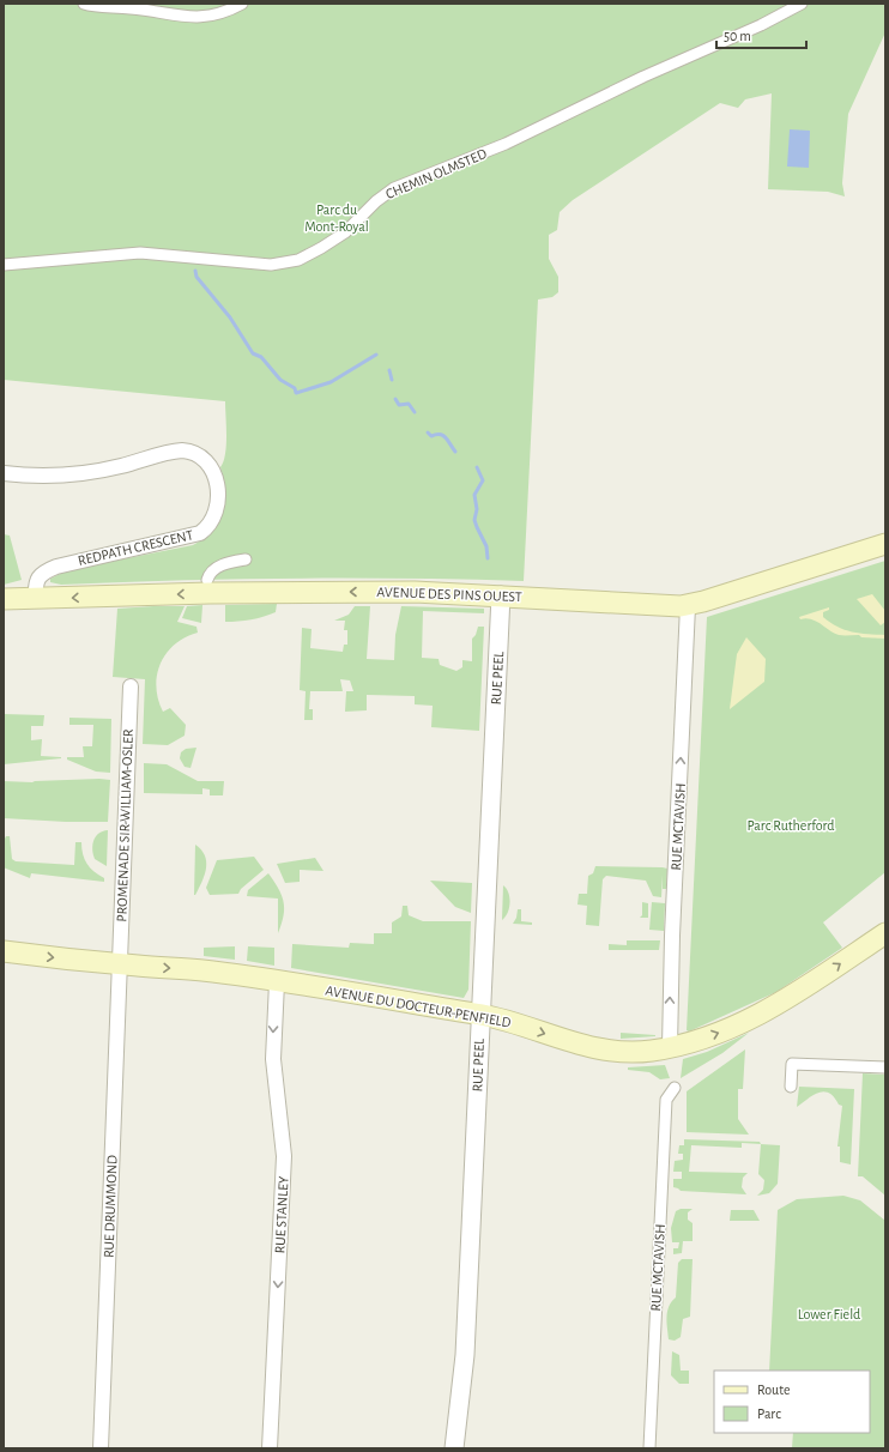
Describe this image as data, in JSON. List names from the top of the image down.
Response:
{
  "streets": {
    "main road": ["AVENUE DES PINS OUEST", "AVENUE DU DOCTEUR-PENFIELD"],
    "street": [
      "CHEMIN OLMSTED",
      "REDPATH CRESCENT",
      "RUE PEEL",
      "PROMENADE SIR-WILLIAM-OSLER",
      "RUE MCTAVISH",
      "RUE DRUMMOND",
      "RUE STANLEY"
    ]
  },
  "crossings": [
    ["REDPATH CRESCENT", "AVENUE DES PINS OUEST"],
    ["AVENUE DES PINS OUEST", "RUE PEEL"],
    ["AVENUE DES PINS OUEST", "RUE MCTAVISH"],
    ["RUE PEEL", "AVENUE DU DOCTEUR-PENFIELD"],
    ["PROMENADE SIR-WILLIAM-OSLER", "AVENUE DU DOCTEUR-PENFIELD"],
    ["PROMENADE SIR-WILLIAM-OSLER", "RUE DRUMMOND"],
    ["RUE MCTAVISH", "AVENUE DU DOCTEUR-PENFIELD"],
    ["AVENUE DU DOCTEUR-PENFIELD", "RUE DRUMMOND"],
    ["AVENUE DU DOCTEUR-PENFIELD", "RUE STANLEY"]
  ],
  "one_way": [
    "AVENUE DES PINS OUEST",
    "RUE MCTAVISH",
    "AVENUE DU DOCTEUR-PENFIELD",
    "RUE STANLEY"
  ],
  "parks": ["Parc du Mont-Royal", "Parc Rutherford", "Lower Field"],
  "legend": ["Route", "Parc"],
  "scale_bar": "50 m"
}
